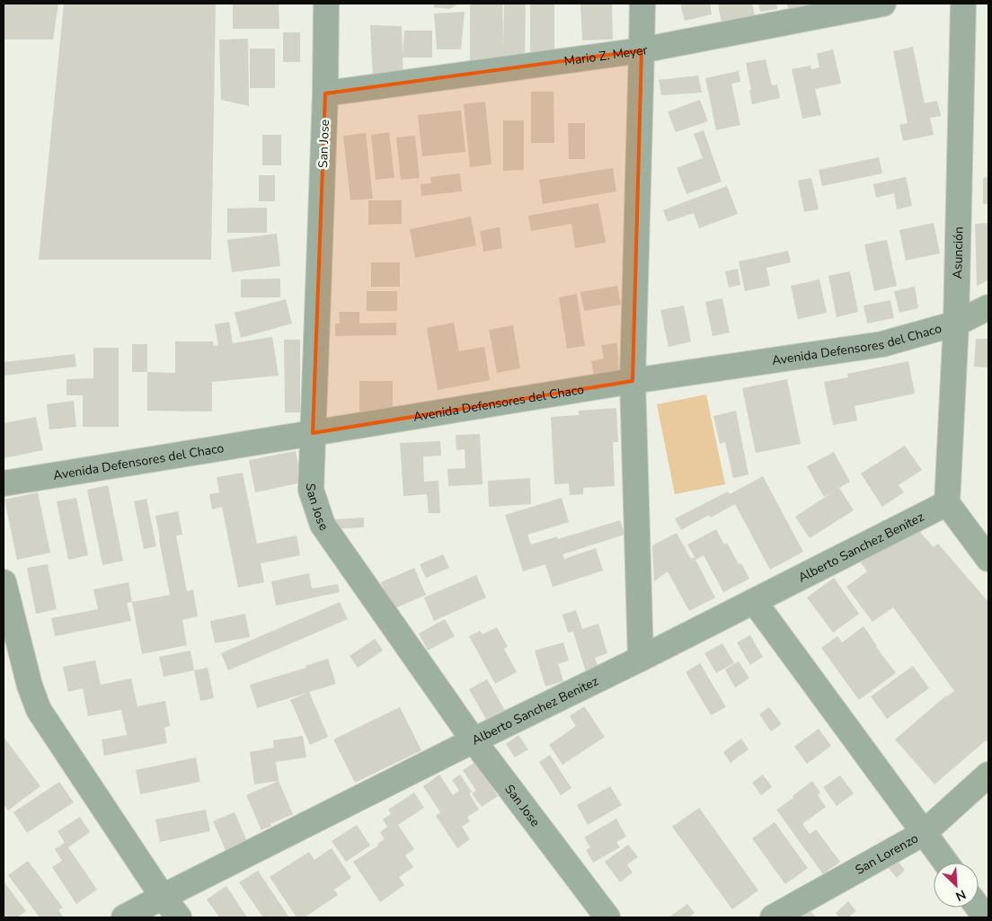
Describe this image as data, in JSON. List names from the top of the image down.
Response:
{
  "streets": {
    "street": [
      "Mario Z. Meyer",
      "San Jose",
      "Asunción",
      "Avenida Defensores del Chaco",
      "Alberto Sanchez Benitez",
      "San Lorenzo"
    ]
  },
  "crossings": [
    ["Mario Z. Meyer", "San Jose"],
    ["San Jose", "Avenida Defensores del Chaco"],
    ["San Jose", "Alberto Sanchez Benitez"],
    ["Asunción", "Avenida Defensores del Chaco"],
    ["Asunción", "Alberto Sanchez Benitez"]
  ],
  "north": "bottom right"
}
